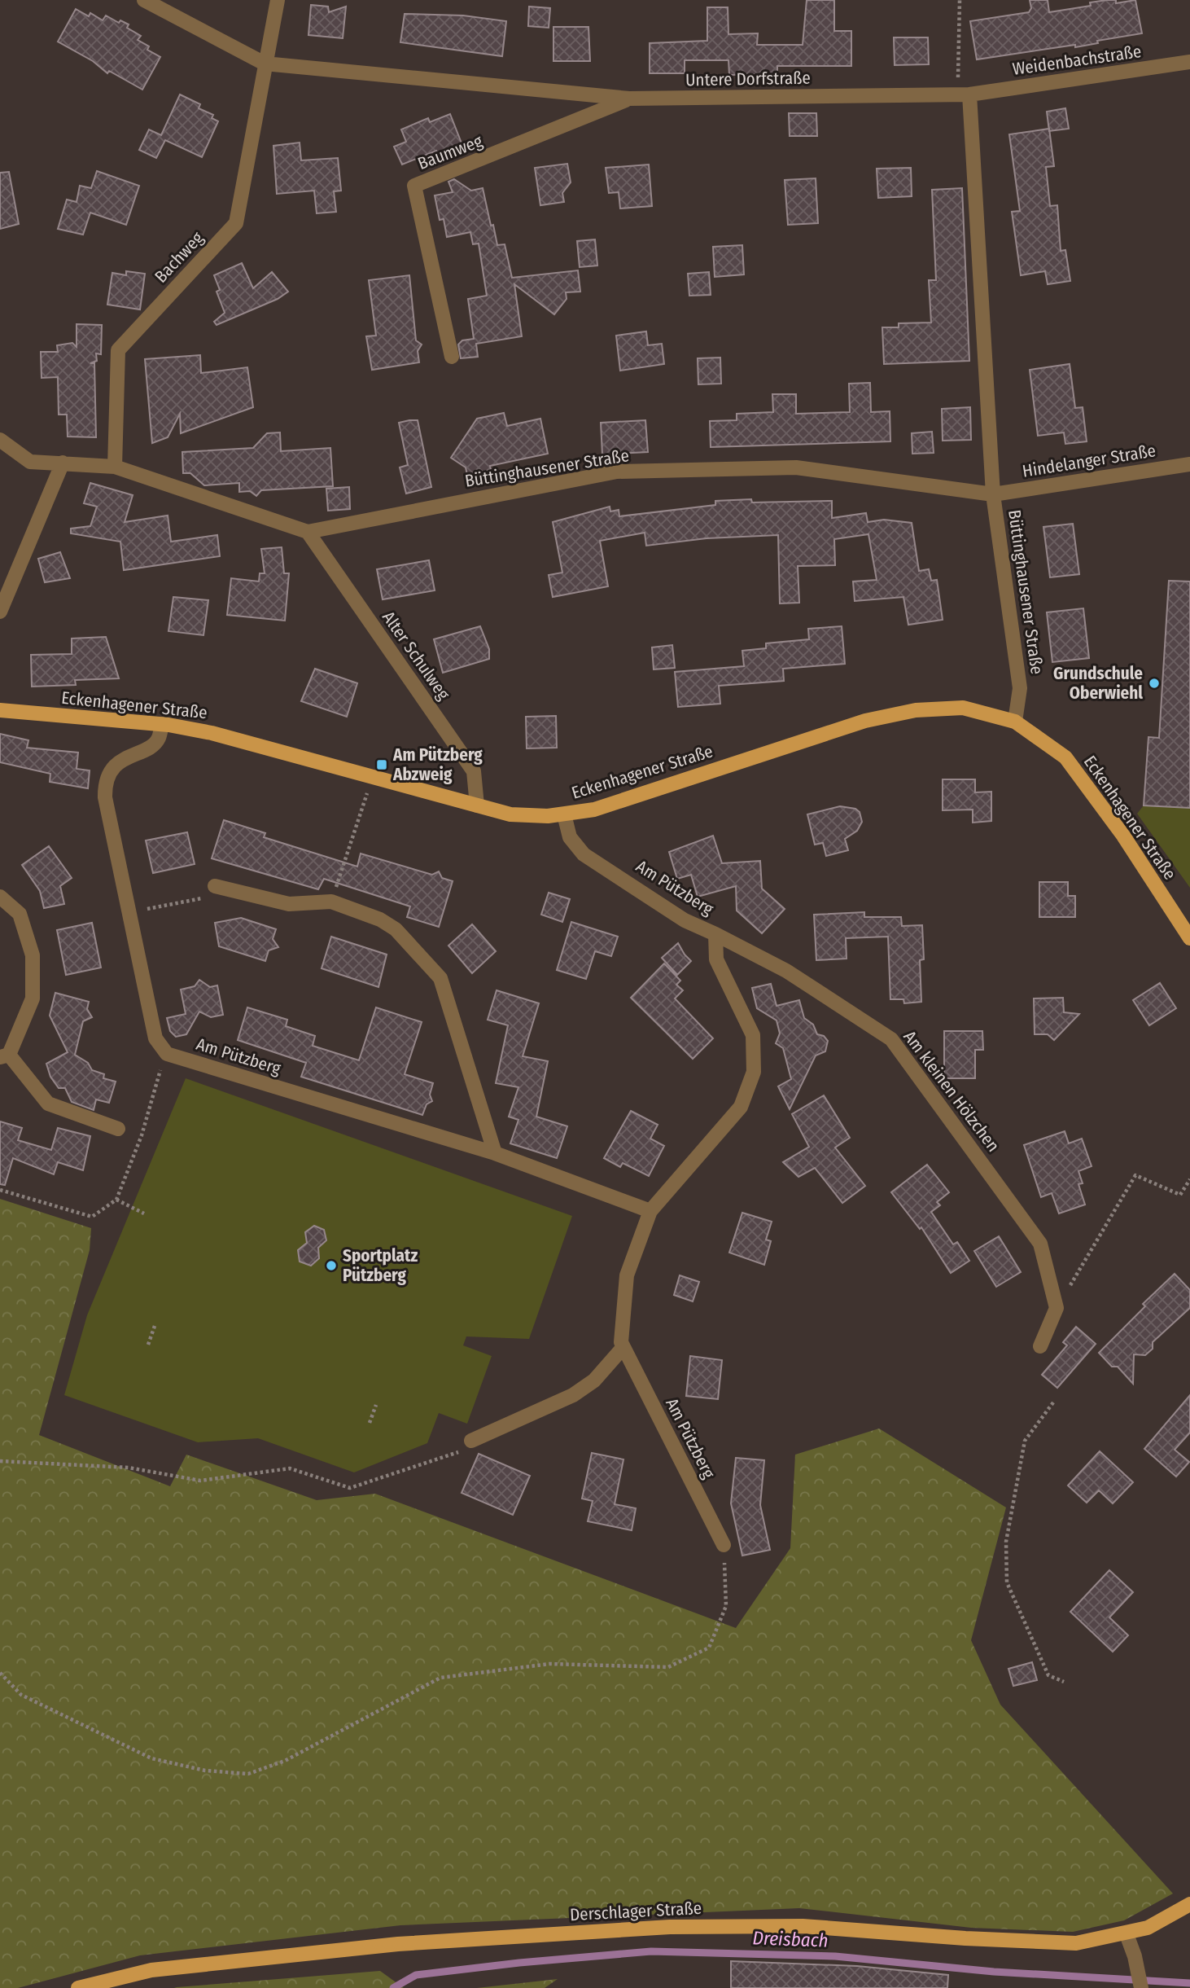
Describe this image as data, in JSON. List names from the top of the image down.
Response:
{
  "streets": {
    "main road": ["Eckenhagener Straße", "Derschlager Straße"],
    "street": [
      "Weidenbachstraße",
      "Untere Dorfstraße",
      "Baumweg",
      "Bachweg",
      "Hindelanger Straße",
      "Büttinghausener Straße",
      "Alter Schulweg",
      "Am Pützberg",
      "Am kleinen Hölzchen"
    ]
  },
  "crossings": [
    ["Weidenbachstraße", "Untere Dorfstraße"],
    ["Untere Dorfstraße", "Baumweg"],
    ["Untere Dorfstraße", "Bachweg"],
    ["Bachweg", "Büttinghausener Straße"],
    ["Hindelanger Straße", "Büttinghausener Straße"],
    ["Büttinghausener Straße", "Alter Schulweg"],
    ["Büttinghausener Straße", "Eckenhagener Straße"],
    ["Alter Schulweg", "Eckenhagener Straße"],
    ["Eckenhagener Straße", "Am Pützberg"],
    ["Am Pützberg", "Am kleinen Hölzchen"]
  ],
  "water": ["Dreisbach"],
  "places": {
    "other": ["Grundschule Oberwiehl", "Sportplatz Pützberg"],
    "transit": ["Am Pützberg Abzweig"]
  }
}
